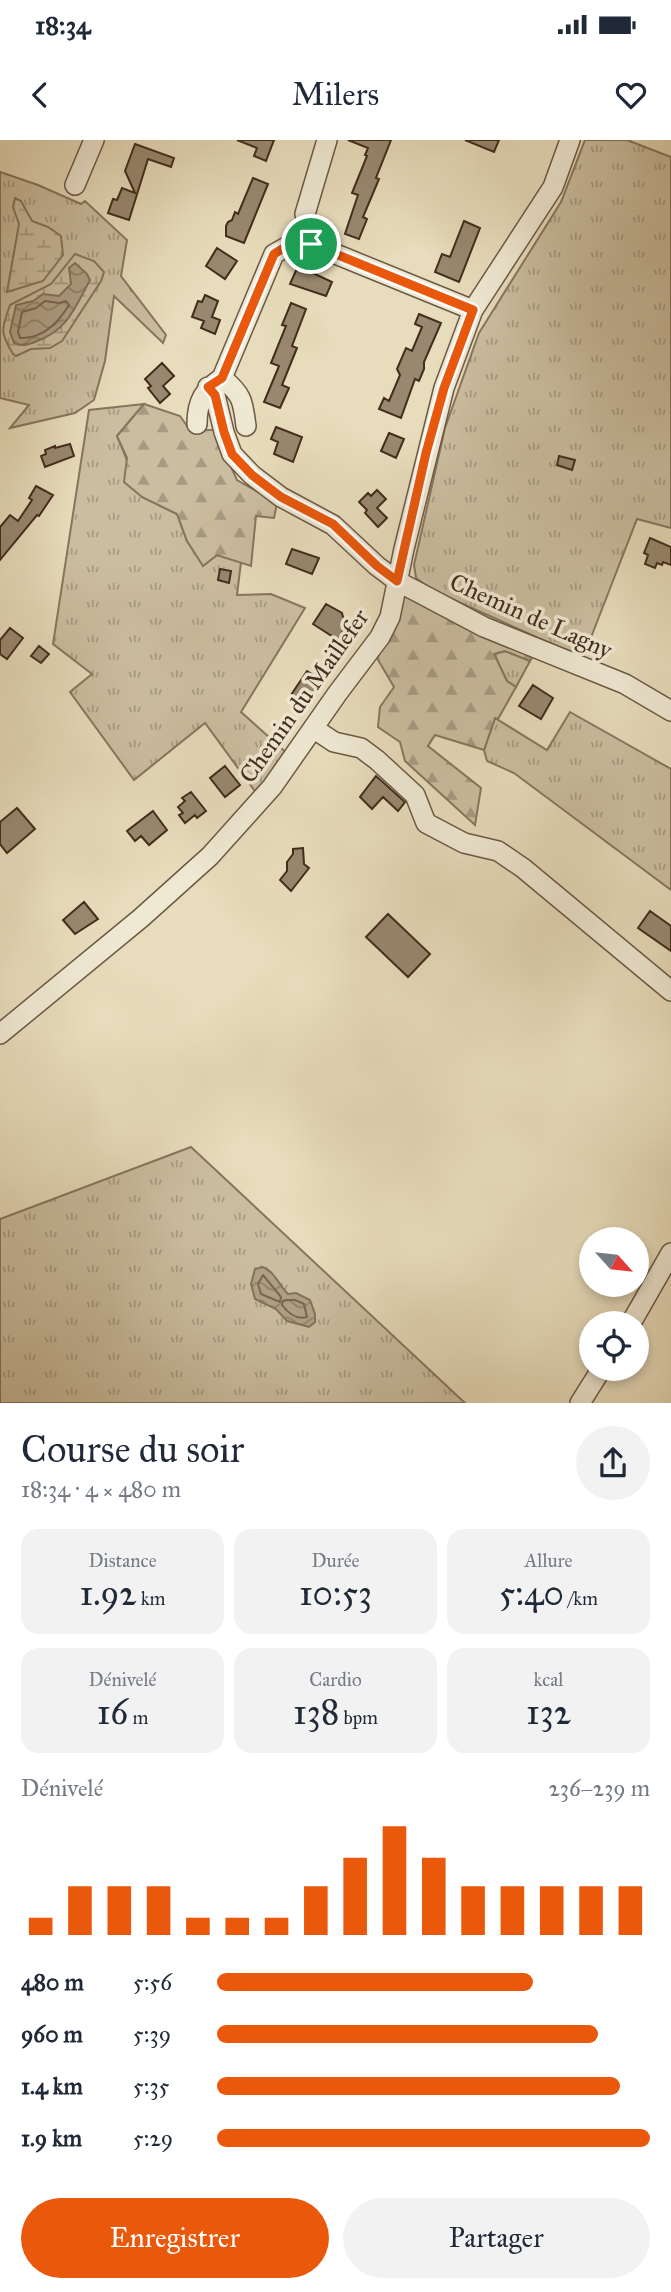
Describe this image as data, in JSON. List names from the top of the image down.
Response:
{
  "streets": {
    "street": ["Chemin de Lagny", "Chemin du Maillefer"]
  },
  "crossings": [
    ["Chemin de Lagny", "Chemin du Maillefer"]
  ],
  "north": "bottom right",
  "page": {
    "status": "18:34",
    "header": "Milers",
    "heading": ["Course du soir", "18:34 · 4 × 480 m"],
    "stats": [
      ["Distance", "1.92 km"],
      ["Durée", "10:53"],
      ["Allure", "5:40 /km"],
      ["Dénivelé", "16 m"],
      ["Cardio", "138 bpm"],
      ["kcal", "132"]
    ],
    "chart": ["Dénivelé", "236–239 m"],
    "list": [
      {
        "name": "480 m",
        "note": "5:56"
      },
      {
        "name": "960 m",
        "note": "5:39"
      },
      {
        "name": "1.4 km",
        "note": "5:35"
      },
      {
        "name": "1.9 km",
        "note": "5:29"
      }
    ],
    "buttons": ["Enregistrer", "Partager"]
  }
}
